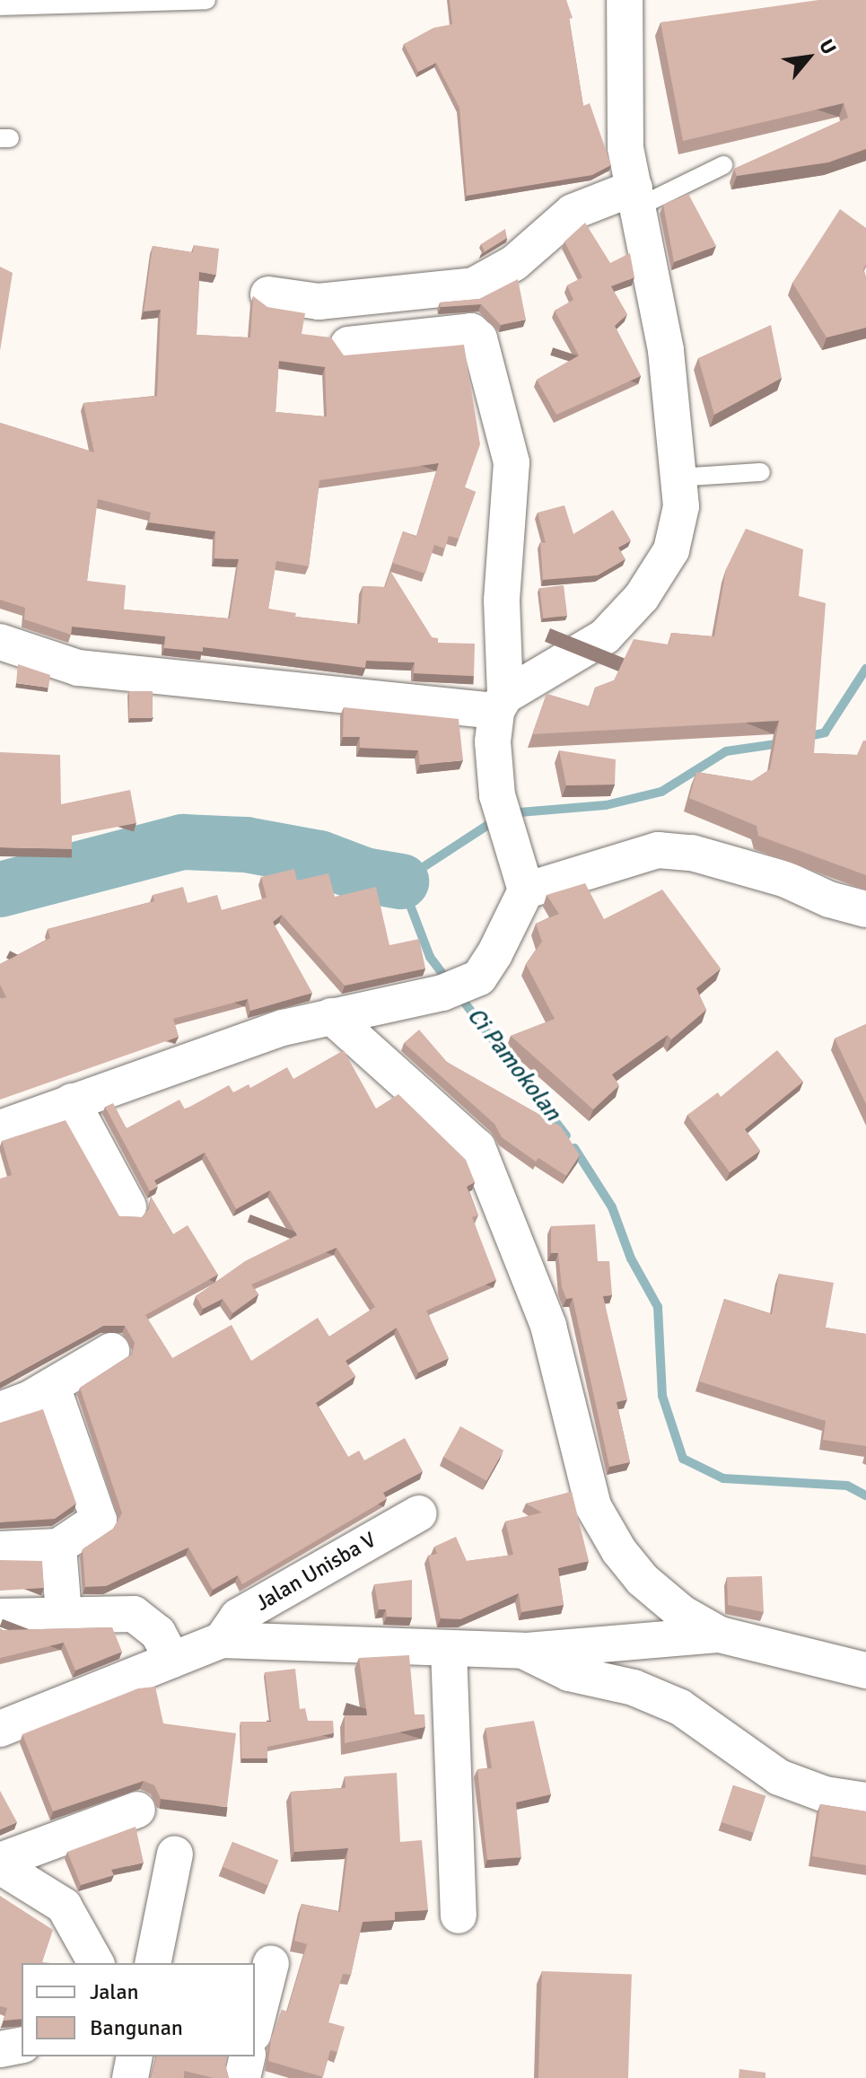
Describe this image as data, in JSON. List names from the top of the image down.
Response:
{
  "streets": {
    "street": ["Jalan Unisba V"]
  },
  "water": ["Ci Pamokolan"],
  "legend": ["Jalan", "Bangunan"],
  "north": "top right"
}
